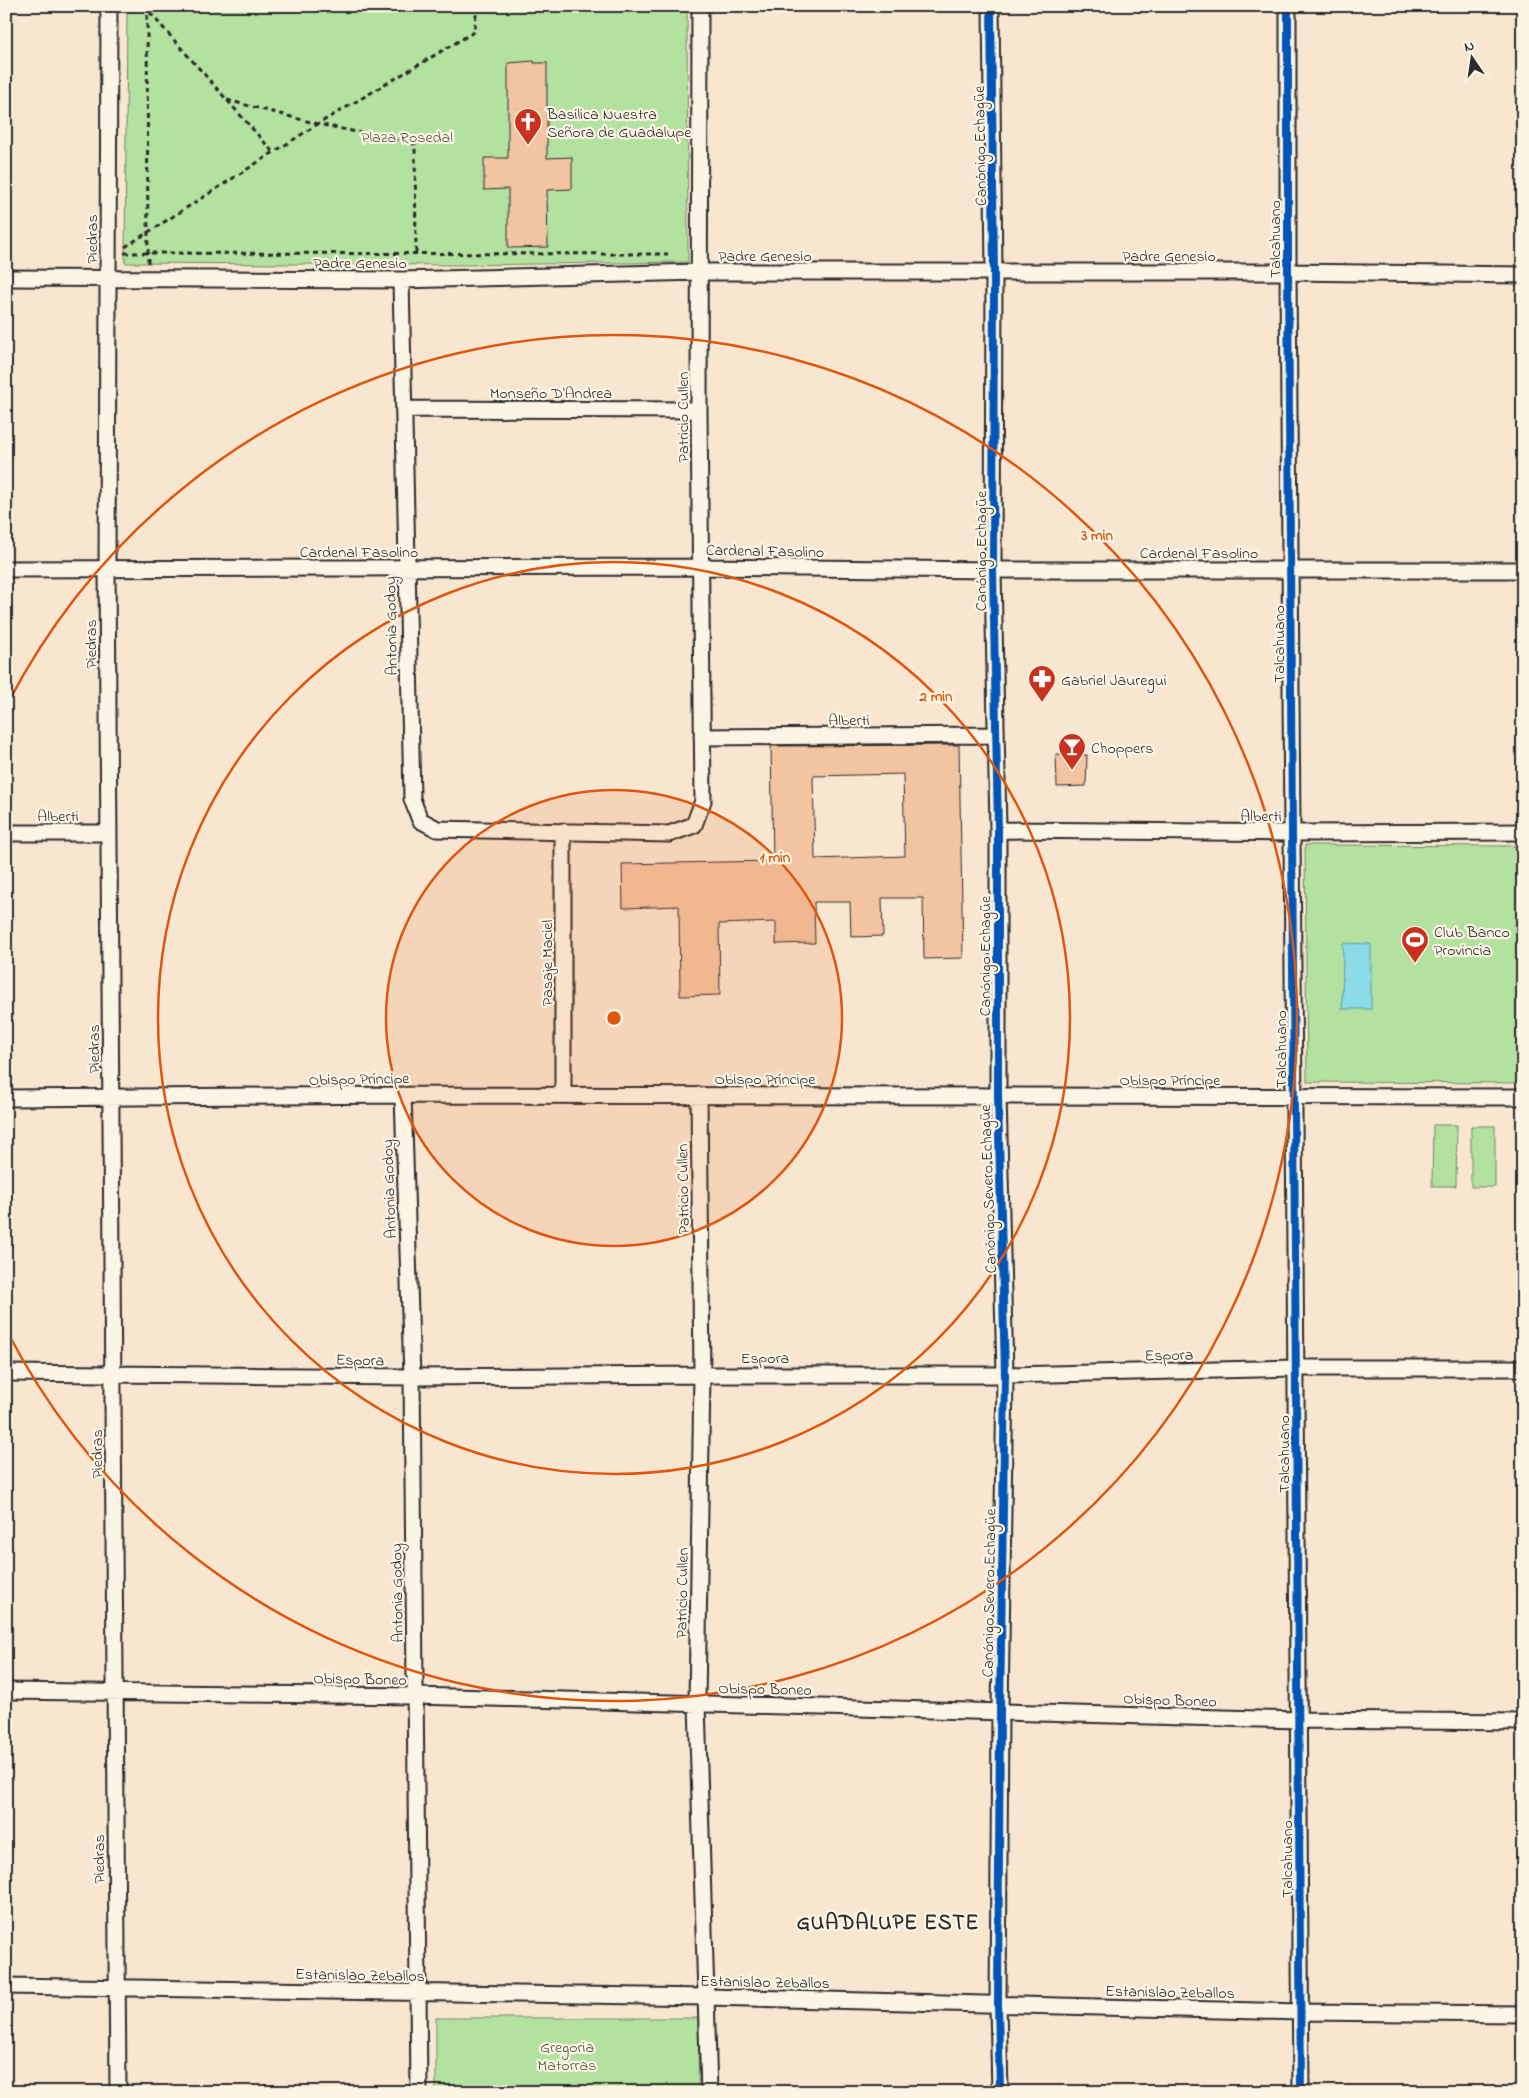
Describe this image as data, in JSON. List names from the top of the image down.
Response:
{
  "streets": {
    "street": [
      "Canónigo Echagüe",
      "Piedras",
      "Talcahuano",
      "Padre Genesio",
      "Monseño D'Andrea",
      "Patricio Cullen",
      "Cardenal Fasolino",
      "Antonia Godoy",
      "Alberti",
      "Pasaje Maciel",
      "Obispo Príncipe",
      "Canónigo Severo Echagüe",
      "Espora",
      "Obispo Boneo",
      "Estanislao Zeballos"
    ]
  },
  "crossings": [
    ["Canónigo Echagüe", "Padre Genesio"],
    ["Canónigo Echagüe", "Cardenal Fasolino"],
    ["Canónigo Echagüe", "Alberti"],
    ["Canónigo Echagüe", "Obispo Príncipe"],
    ["Canónigo Echagüe", "Canónigo Severo Echagüe"],
    ["Piedras", "Padre Genesio"],
    ["Piedras", "Cardenal Fasolino"],
    ["Piedras", "Alberti"],
    ["Piedras", "Obispo Príncipe"],
    ["Piedras", "Espora"],
    ["Piedras", "Obispo Boneo"],
    ["Piedras", "Estanislao Zeballos"],
    ["Talcahuano", "Padre Genesio"],
    ["Talcahuano", "Cardenal Fasolino"],
    ["Talcahuano", "Alberti"],
    ["Talcahuano", "Obispo Príncipe"],
    ["Talcahuano", "Espora"],
    ["Talcahuano", "Obispo Boneo"],
    ["Talcahuano", "Estanislao Zeballos"],
    ["Padre Genesio", "Patricio Cullen"],
    ["Padre Genesio", "Antonia Godoy"],
    ["Monseño D'Andrea", "Patricio Cullen"],
    ["Monseño D'Andrea", "Antonia Godoy"],
    ["Patricio Cullen", "Cardenal Fasolino"],
    ["Patricio Cullen", "Antonia Godoy"],
    ["Patricio Cullen", "Alberti"],
    ["Patricio Cullen", "Pasaje Maciel"],
    ["Patricio Cullen", "Obispo Príncipe"],
    ["Patricio Cullen", "Espora"],
    ["Patricio Cullen", "Obispo Boneo"],
    ["Patricio Cullen", "Estanislao Zeballos"],
    ["Cardenal Fasolino", "Antonia Godoy"],
    ["Antonia Godoy", "Pasaje Maciel"],
    ["Antonia Godoy", "Obispo Príncipe"],
    ["Antonia Godoy", "Espora"],
    ["Antonia Godoy", "Obispo Boneo"],
    ["Antonia Godoy", "Estanislao Zeballos"],
    ["Pasaje Maciel", "Obispo Príncipe"],
    ["Obispo Príncipe", "Canónigo Severo Echagüe"],
    ["Canónigo Severo Echagüe", "Espora"],
    ["Canónigo Severo Echagüe", "Obispo Boneo"],
    ["Canónigo Severo Echagüe", "Estanislao Zeballos"]
  ],
  "districts": ["GUADALUPE ESTE"],
  "parks": ["Plaza Rosedal", "Gregoria Matorras"],
  "places": {
    "church": ["Basílica Nuestra Señora de Guadalupe"],
    "pharmacy": ["Gabriel Jauregui"],
    "bar": ["Choppers"],
    "sports": ["Club Banco Provincia"]
  },
  "north": "top",
  "rings": ["3 min", "2 min", "1 min"]
}
